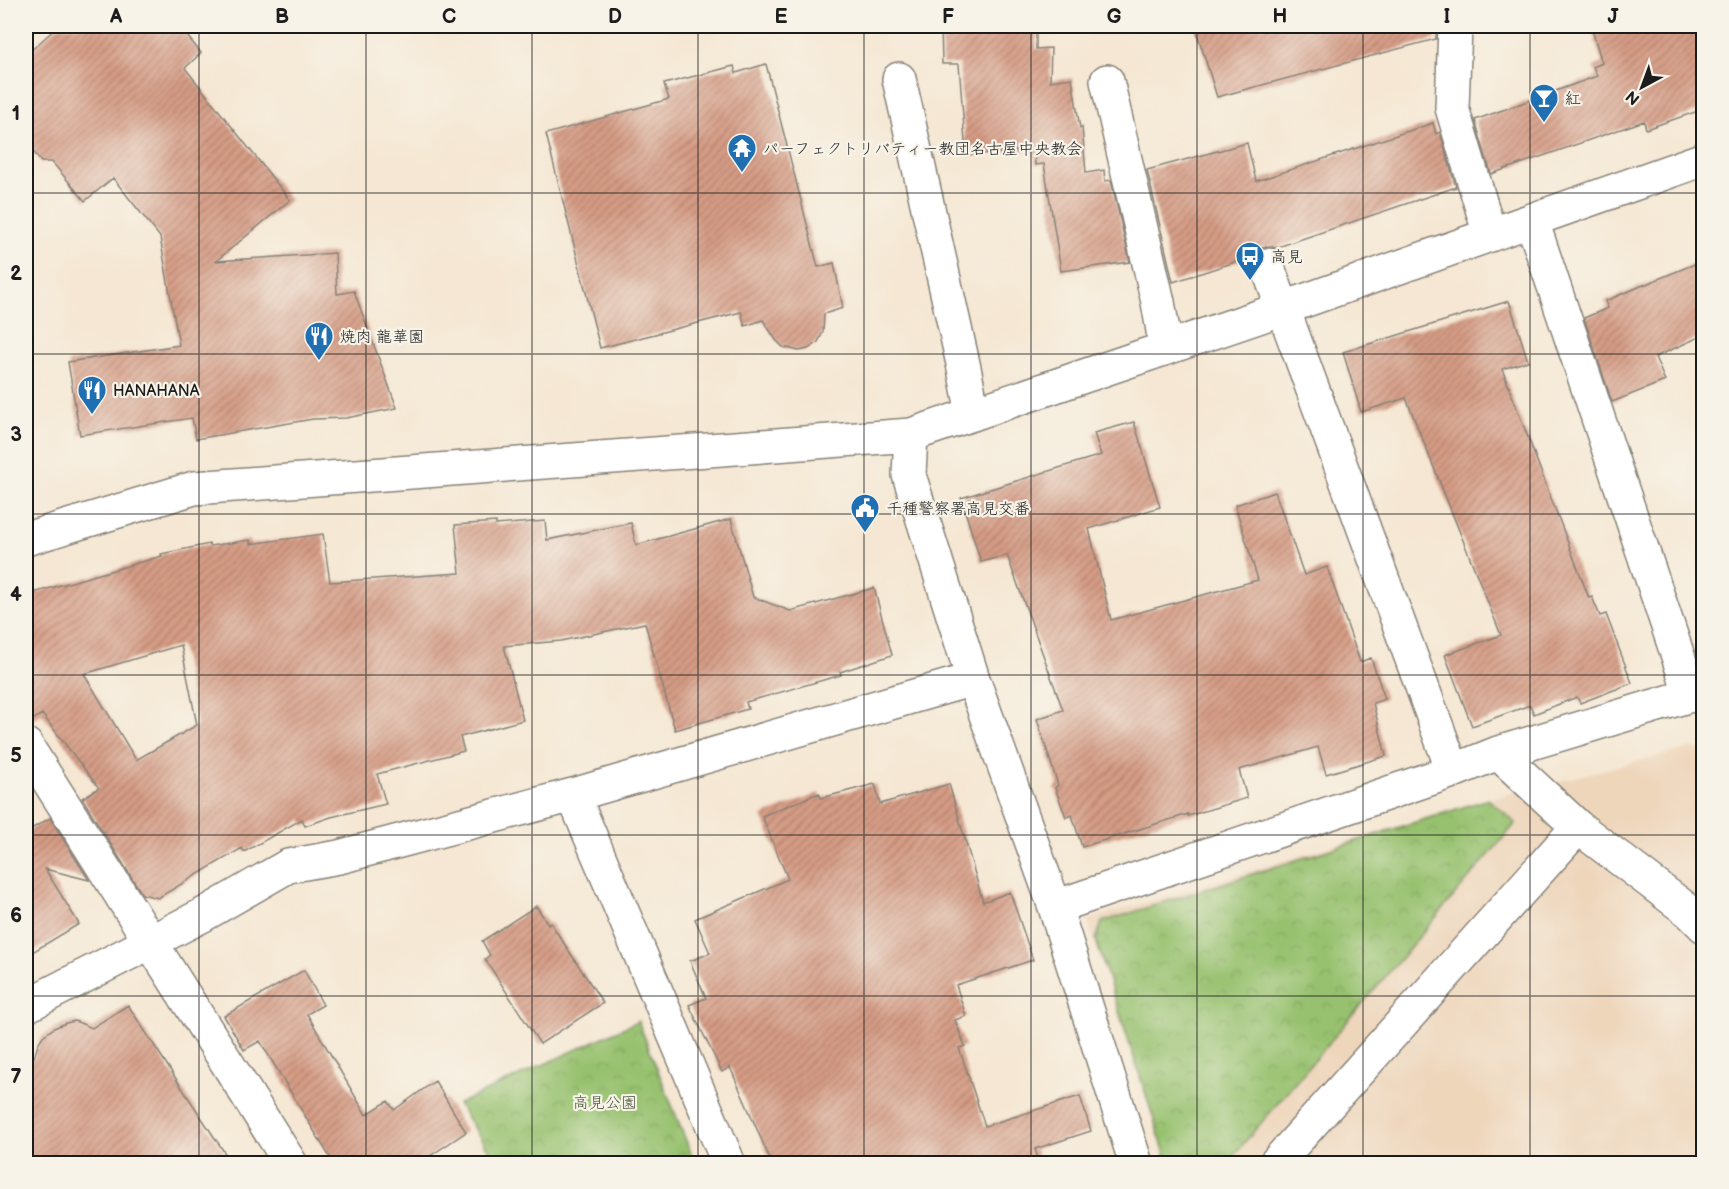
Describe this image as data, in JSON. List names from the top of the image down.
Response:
{
  "parks": ["高見公園"],
  "places": {
    "bar": ["紅"],
    "temple": ["パーフェクトリバティー教団名古屋中央教会"],
    "bus stop": ["高見"],
    "restaurant": ["焼肉 龍華園", "HANAHANA"],
    "public building": ["千種警察署高見交番"]
  },
  "north": "bottom left",
  "grid": {
    "columns": [
      "A",
      "B",
      "C",
      "D",
      "E",
      "F",
      "G",
      "H",
      "I",
      "J"
    ],
    "rows": [
      "1",
      "2",
      "3",
      "4",
      "5",
      "6",
      "7"
    ]
  }
}
